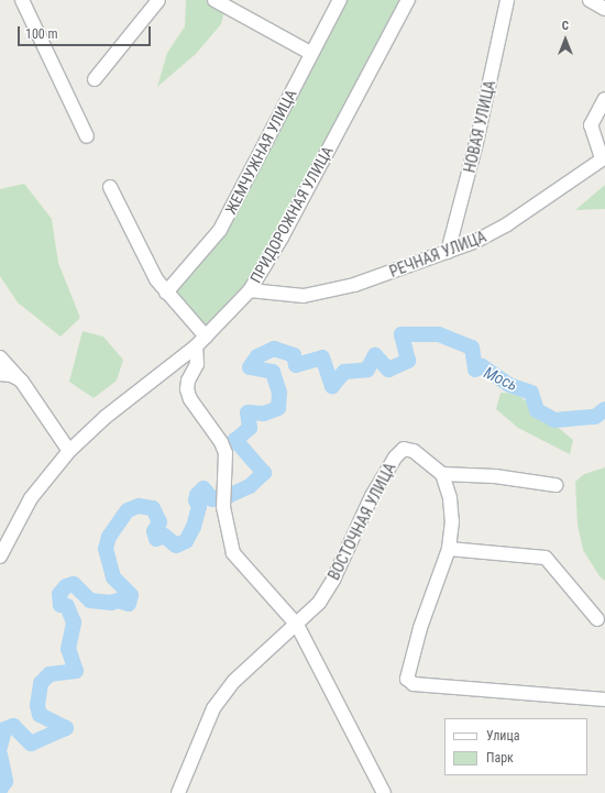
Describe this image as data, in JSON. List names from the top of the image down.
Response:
{
  "streets": {
    "street": [
      "НОВАЯ УЛИЦА",
      "ЖЕМЧУЖНАЯ УЛИЦА",
      "ПРИДОРОЖНАЯ УЛИЦА",
      "РЕЧНАЯ УЛИЦА",
      "ВОСТОЧНАЯ УЛИЦА"
    ]
  },
  "crossings": [
    ["НОВАЯ УЛИЦА", "РЕЧНАЯ УЛИЦА"],
    ["ПРИДОРОЖНАЯ УЛИЦА", "РЕЧНАЯ УЛИЦА"]
  ],
  "water": ["Мось"],
  "legend": ["Улица", "Парк"],
  "scale_bar": "100 m",
  "north": "top"
}
